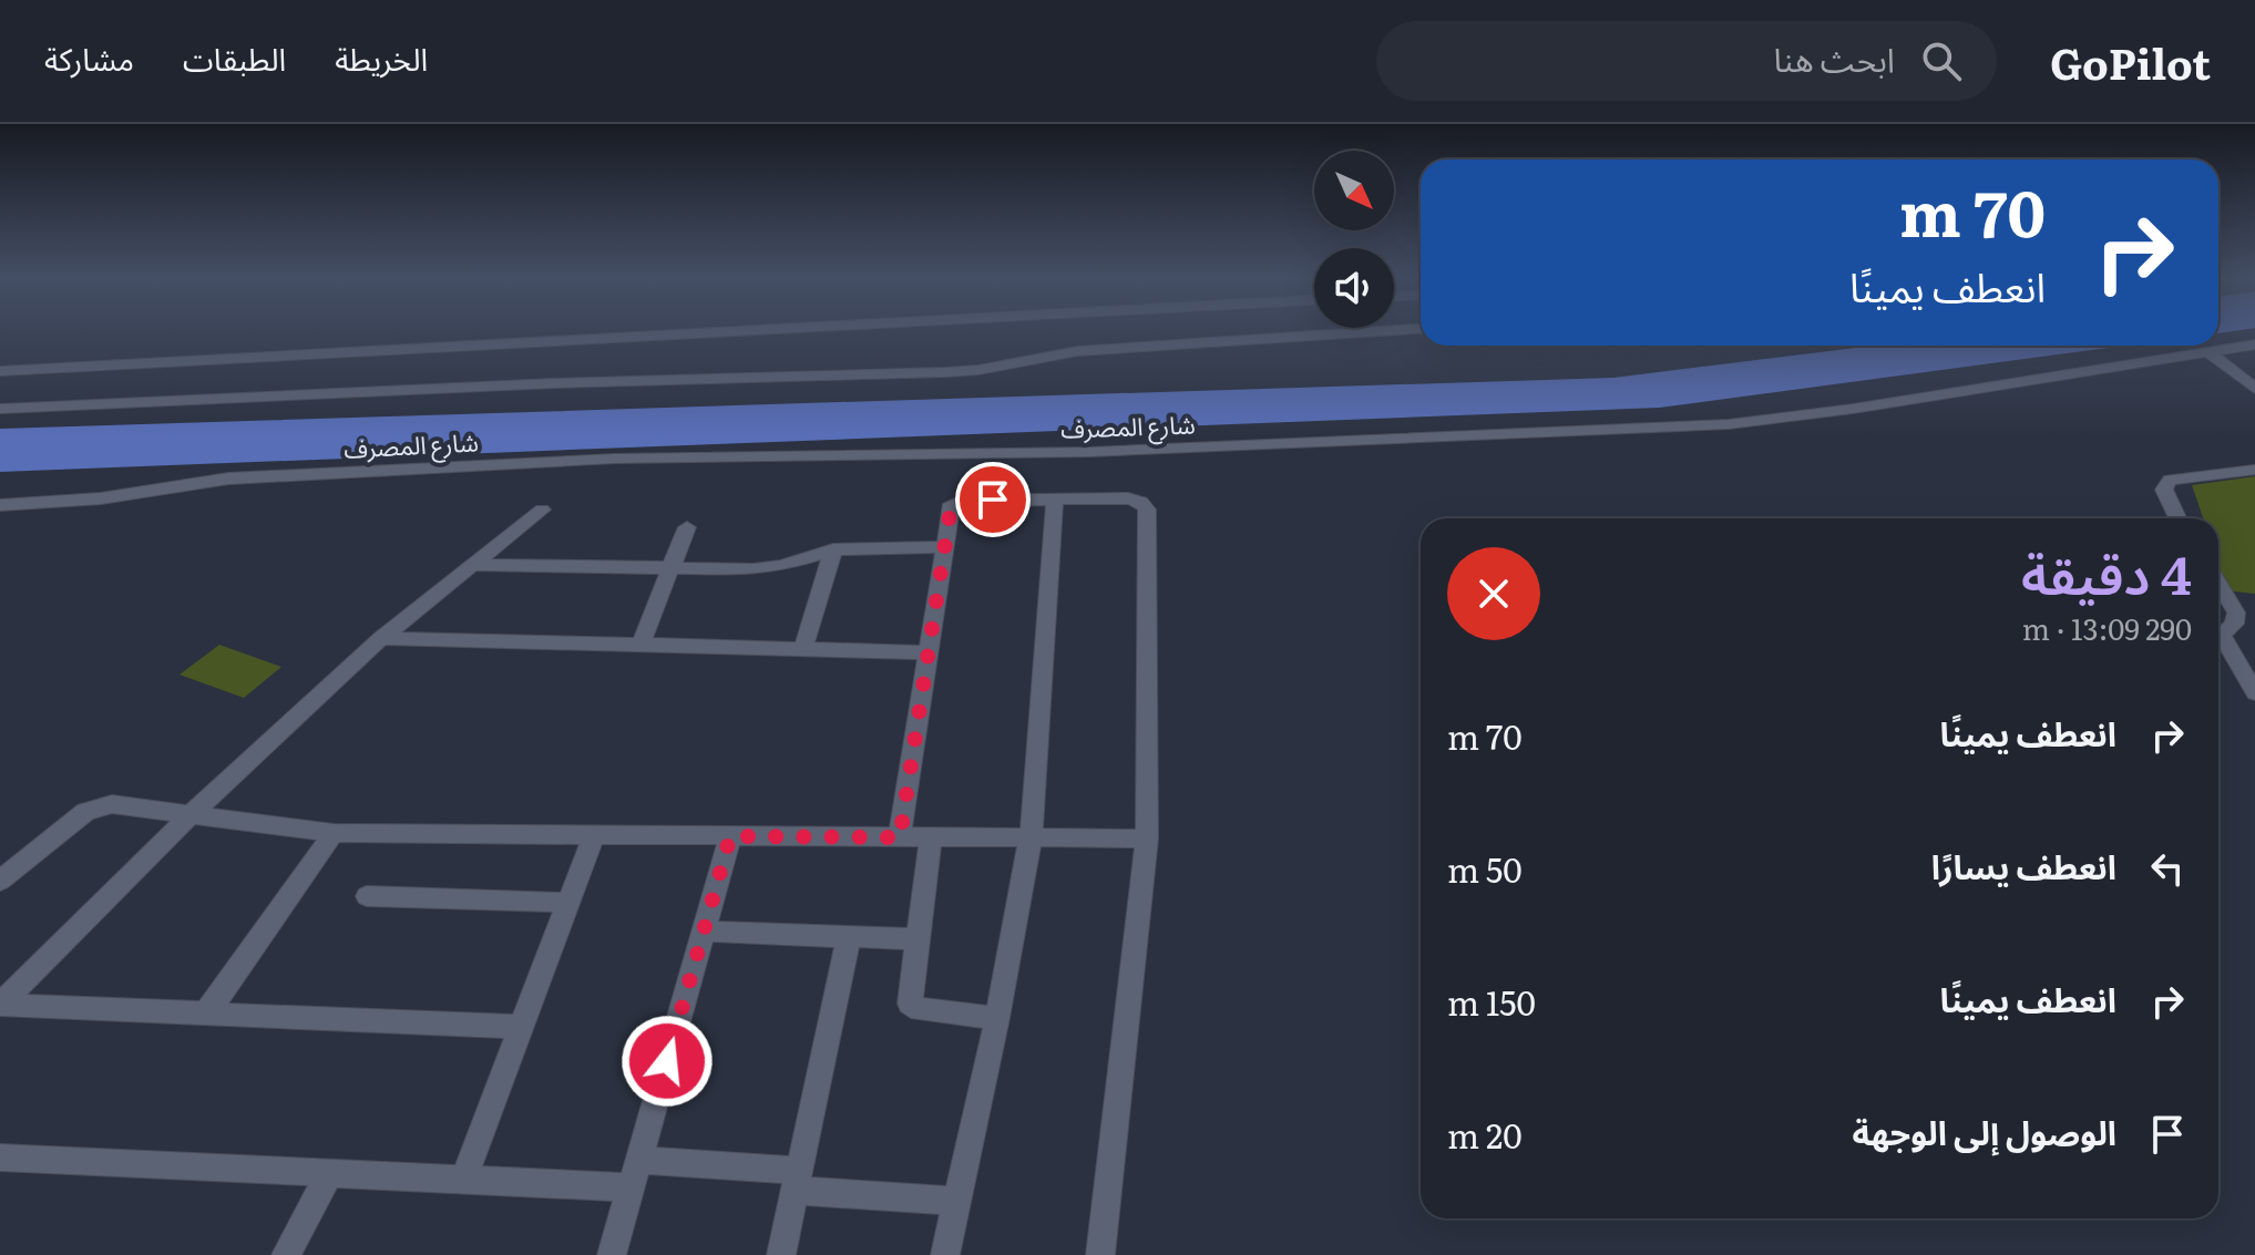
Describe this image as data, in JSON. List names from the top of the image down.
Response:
{
  "streets": {
    "street": ["شارع المصرف"]
  },
  "north": "bottom right",
  "page": {
    "header": "GoPilot",
    "search": "ابحث هنا",
    "nav": ["الخريطة", "الطبقات", "مشاركة"],
    "turn": ["70 m", "انعطف يمينًا"],
    "heading": ["4 دقيقة", "290 m · 13:09"],
    "list": [
      {
        "name": "انعطف يمينًا",
        "value": "70 m"
      },
      {
        "name": "انعطف يسارًا",
        "value": "50 m"
      },
      {
        "name": "انعطف يمينًا",
        "value": "150 m"
      },
      {
        "name": "الوصول إلى الوجهة",
        "value": "20 m"
      }
    ]
  }
}
